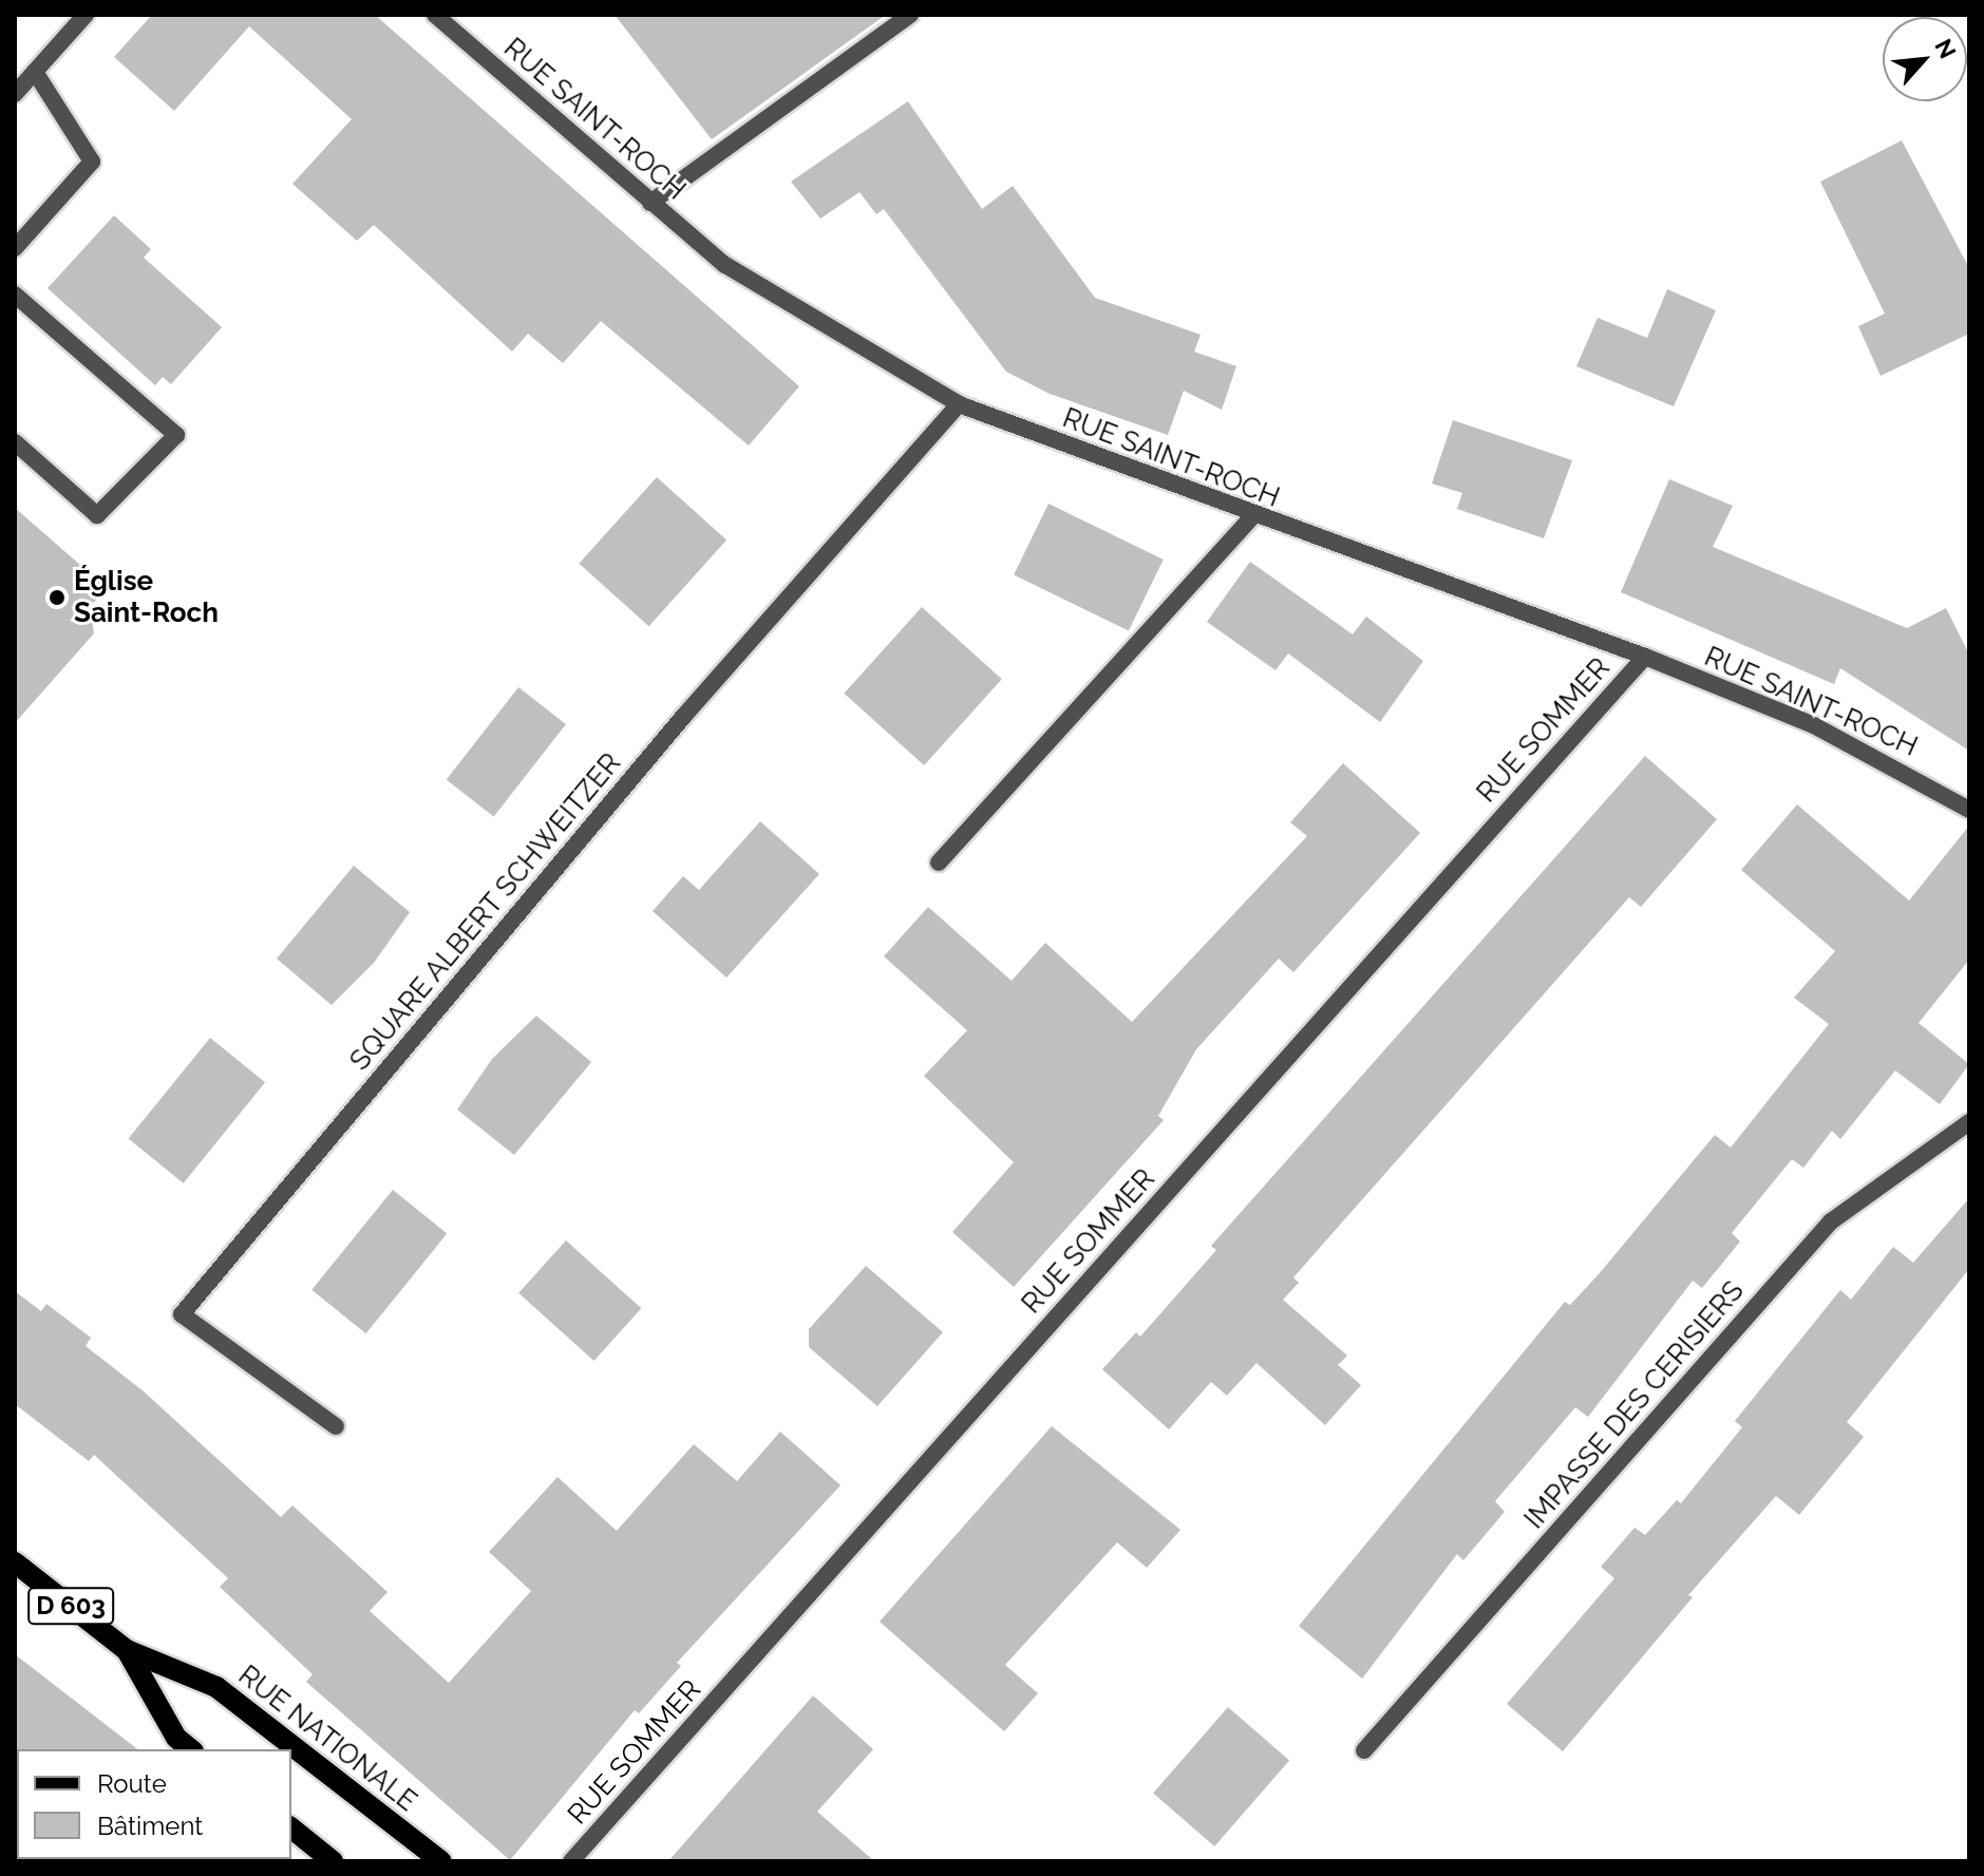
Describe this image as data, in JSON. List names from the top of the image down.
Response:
{
  "streets": {
    "main road": ["D 603", "RUE NATIONALE"],
    "street": [
      "RUE SAINT-ROCH",
      "RUE SOMMER",
      "SQUARE ALBERT SCHWEITZER",
      "IMPASSE DES CERISIERS"
    ]
  },
  "crossings": [
    ["RUE SAINT-ROCH", "RUE SOMMER"],
    ["RUE SAINT-ROCH", "SQUARE ALBERT SCHWEITZER"]
  ],
  "places": ["Église Saint-Roch"],
  "legend": ["Route", "Bâtiment"],
  "north": "top right"
}
